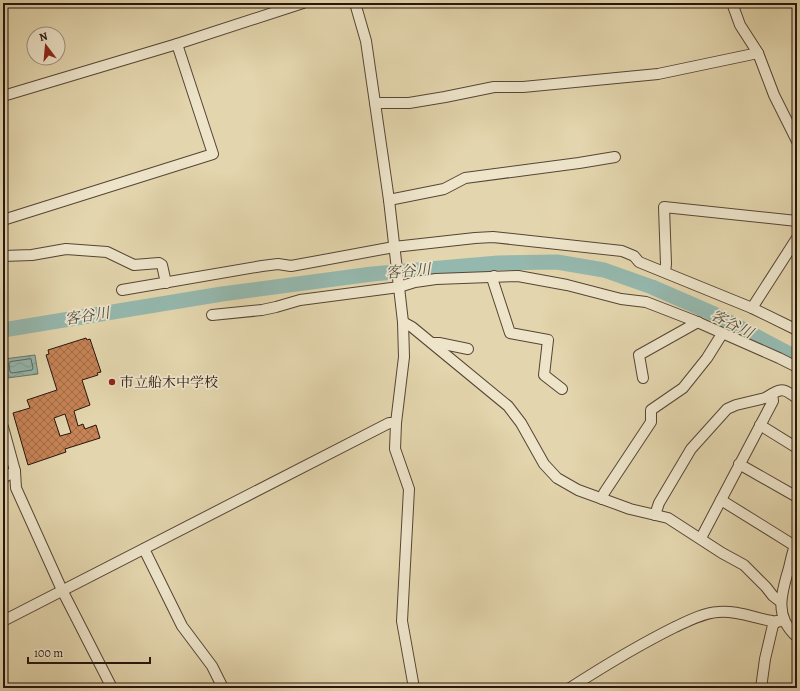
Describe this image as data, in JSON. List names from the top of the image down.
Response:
{
  "water": ["客谷川"],
  "places": ["市立船木中学校"],
  "scale_bar": "100 m",
  "north": "top"
}
